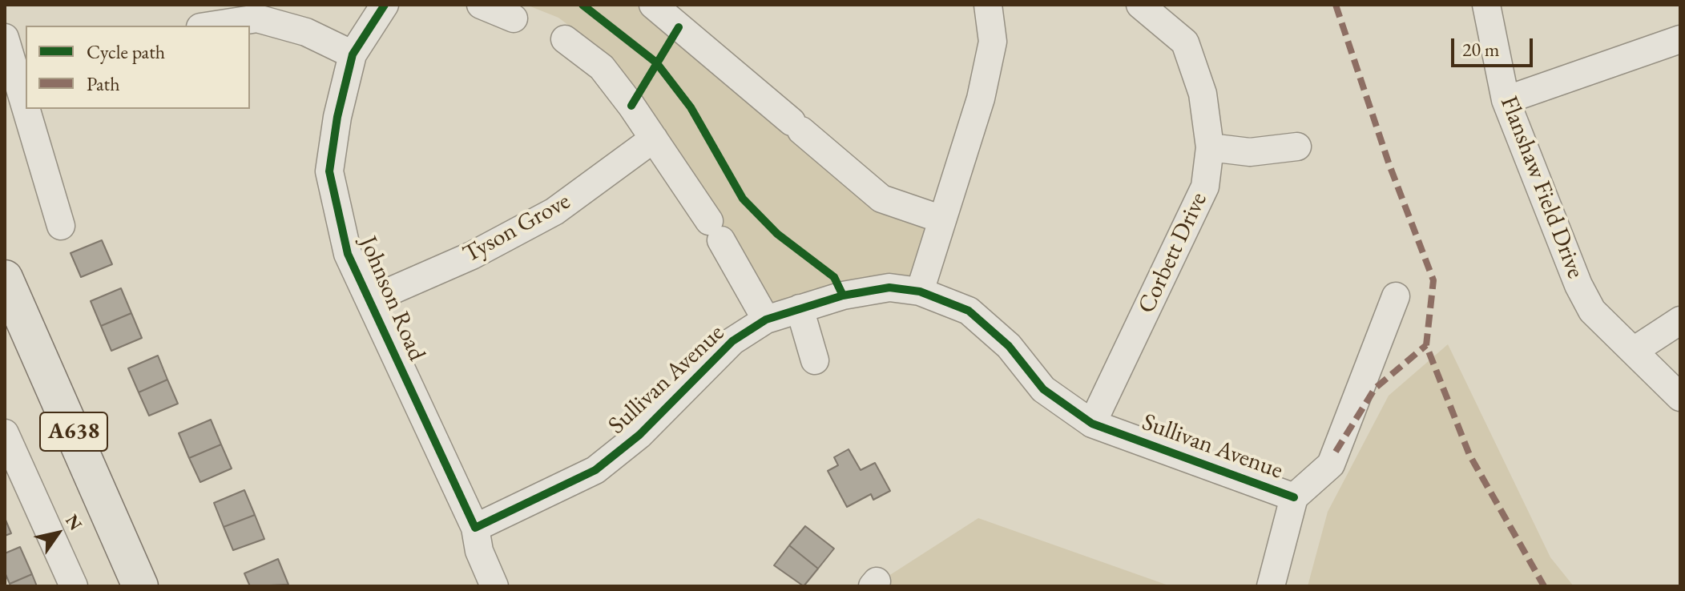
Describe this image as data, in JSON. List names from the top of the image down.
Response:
{
  "streets": {
    "highway": ["A638"],
    "street": [
      "Flanshaw Field Drive",
      "Tyson Grove",
      "Corbett Drive",
      "Johnson Road",
      "Sullivan Avenue"
    ]
  },
  "crossings": [
    ["Tyson Grove", "Johnson Road"],
    ["Corbett Drive", "Sullivan Avenue"],
    ["Johnson Road", "Sullivan Avenue"]
  ],
  "legend": ["Cycle path", "Path"],
  "scale_bar": "20 m",
  "north": "top right"
}
